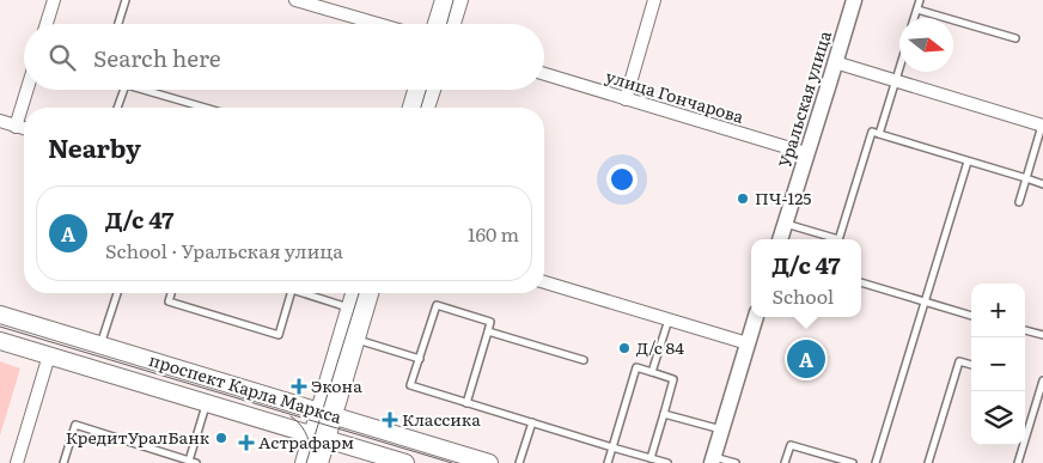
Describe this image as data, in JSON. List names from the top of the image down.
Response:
{
  "streets": {
    "main road": ["проспект Карла Маркса"],
    "street": ["улица Гончарова", "Уральская улица"]
  },
  "crossings": [
    ["улица Гончарова", "Уральская улица"]
  ],
  "places": {
    "other": ["ПЧ-125", "Д/с 84", "КредитУралБанк"],
    "health": ["Экона", "Классика", "Астрафарм"]
  },
  "north": "right",
  "page": {
    "search": "Search here",
    "heading": "Nearby",
    "list": [
      {
        "mark": "A",
        "name": "Д/с 47",
        "note": "School · Уральская улица",
        "value": "160 m"
      }
    ],
    "popup": ["Д/с 47", "School"],
    "map_buttons": ["+", "−"],
    "pins": "A"
  }
}
